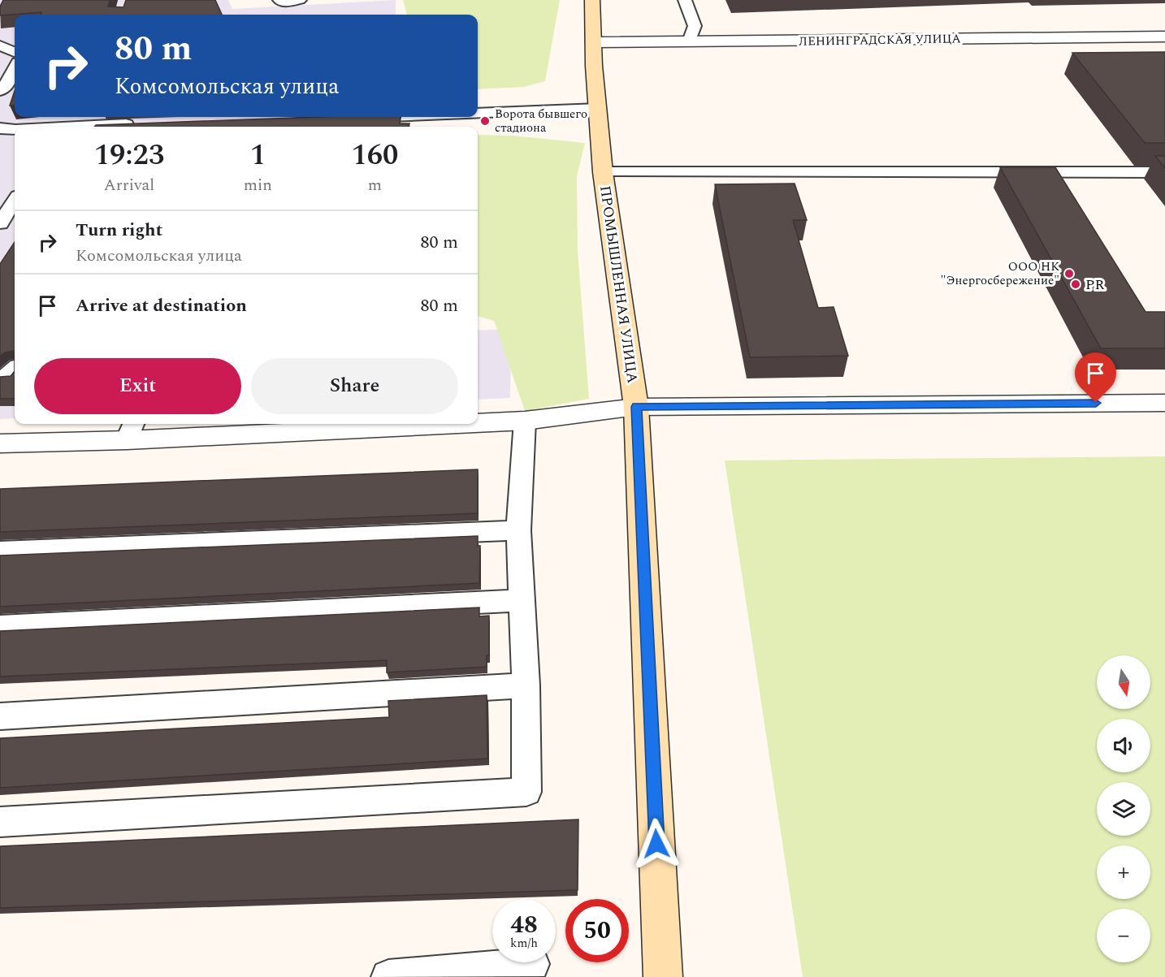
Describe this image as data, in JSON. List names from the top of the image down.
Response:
{
  "streets": {
    "main road": ["ПРОМЫШЛЕННАЯ УЛИЦА"],
    "street": ["ЛЕНИНГРАДСКАЯ УЛИЦА"]
  },
  "crossings": [
    ["ЛЕНИНГРАДСКАЯ УЛИЦА", "ПРОМЫШЛЕННАЯ УЛИЦА"]
  ],
  "places": ["Ворота бывшего стадиона", "ООО НК \"Энергосбережение\"", "PR"],
  "north": "bottom",
  "page": {
    "turn": ["80 m", "Комсомольская улица"],
    "eta": [
      "19:23",
      "Arrival",
      "1",
      "min",
      "160",
      "m"
    ],
    "list": [
      {
        "name": "Turn right",
        "note": "Комсомольская улица",
        "value": "80 m"
      },
      {
        "name": "Arrive at destination",
        "value": "80 m"
      }
    ],
    "buttons": ["Exit", "Share"],
    "map_buttons": ["+", "−"],
    "speed": "48 km/h",
    "limit": "50"
  }
}
